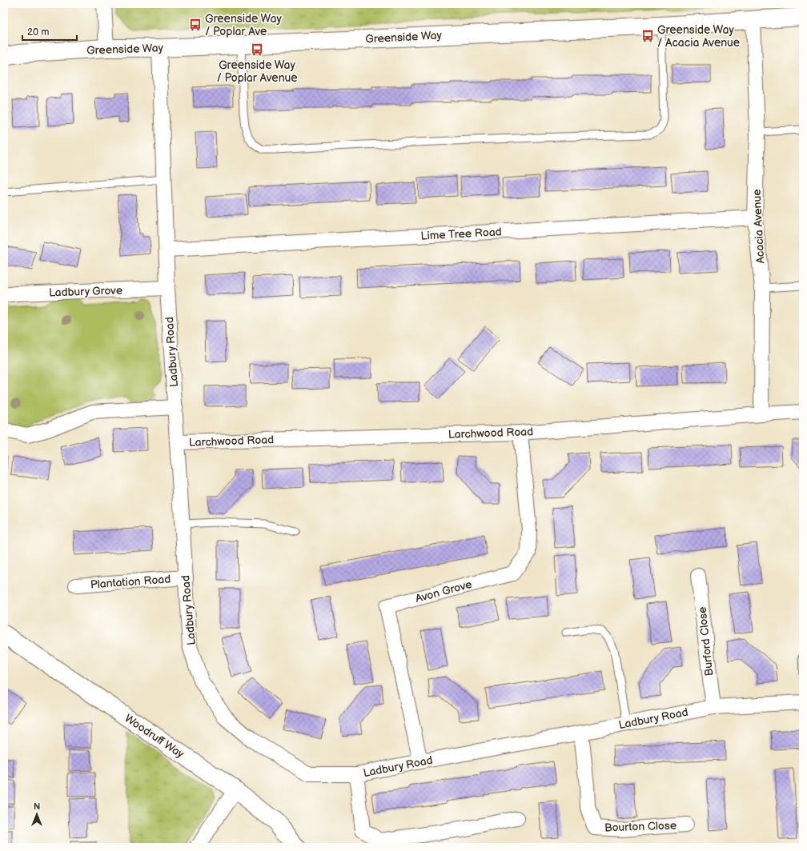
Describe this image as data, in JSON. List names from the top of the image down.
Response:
{
  "streets": {
    "street": [
      "Greenside Way",
      "Acacia Avenue",
      "Lime Tree Road",
      "Ladbury Grove",
      "Ladbury Road",
      "Larchwood Road",
      "Plantation Road",
      "Avon Grove",
      "Burford Close",
      "Woodruff Way",
      "Bourton Close"
    ]
  },
  "crossings": [
    ["Greenside Way", "Acacia Avenue"],
    ["Greenside Way", "Ladbury Road"],
    ["Acacia Avenue", "Lime Tree Road"],
    ["Acacia Avenue", "Larchwood Road"],
    ["Lime Tree Road", "Ladbury Road"],
    ["Ladbury Grove", "Ladbury Road"],
    ["Ladbury Road", "Larchwood Road"],
    ["Ladbury Road", "Plantation Road"],
    ["Ladbury Road", "Avon Grove"],
    ["Ladbury Road", "Burford Close"],
    ["Ladbury Road", "Bourton Close"],
    ["Larchwood Road", "Avon Grove"]
  ],
  "places": {
    "bus stop": ["Greenside Way / Poplar Ave", "Greenside Way / Acacia Avenue", "Greenside Way / Poplar Avenue"]
  },
  "scale_bar": "20 m",
  "north": "top"
}
